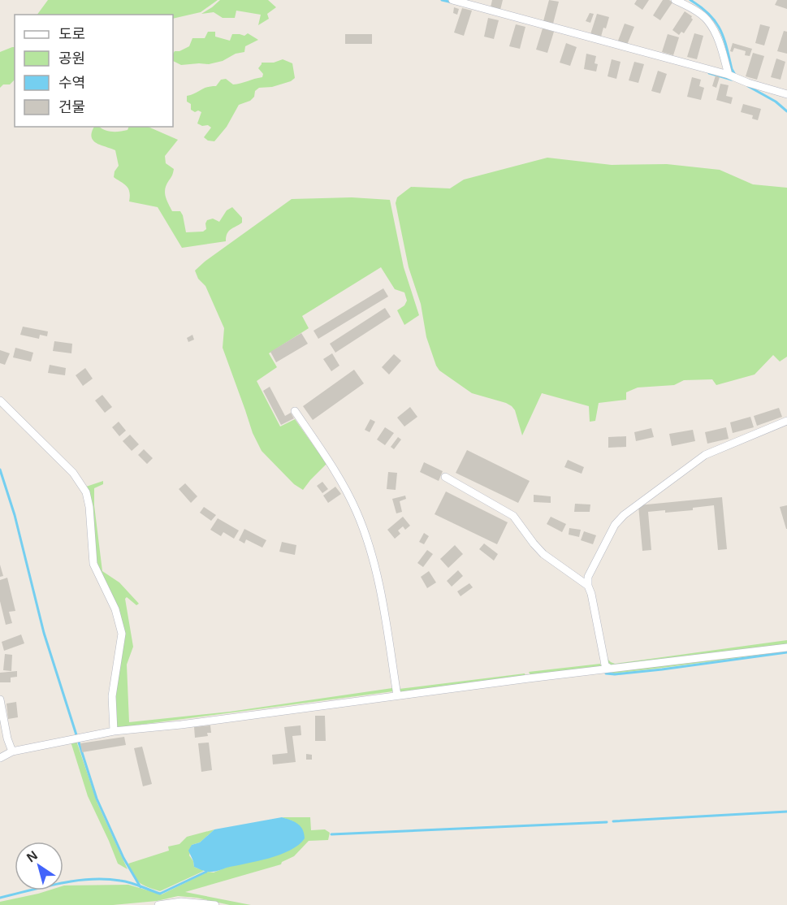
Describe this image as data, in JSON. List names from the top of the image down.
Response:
{
  "legend": [
    "도로",
    "공원",
    "수역",
    "건물"
  ],
  "north": "top left"
}
